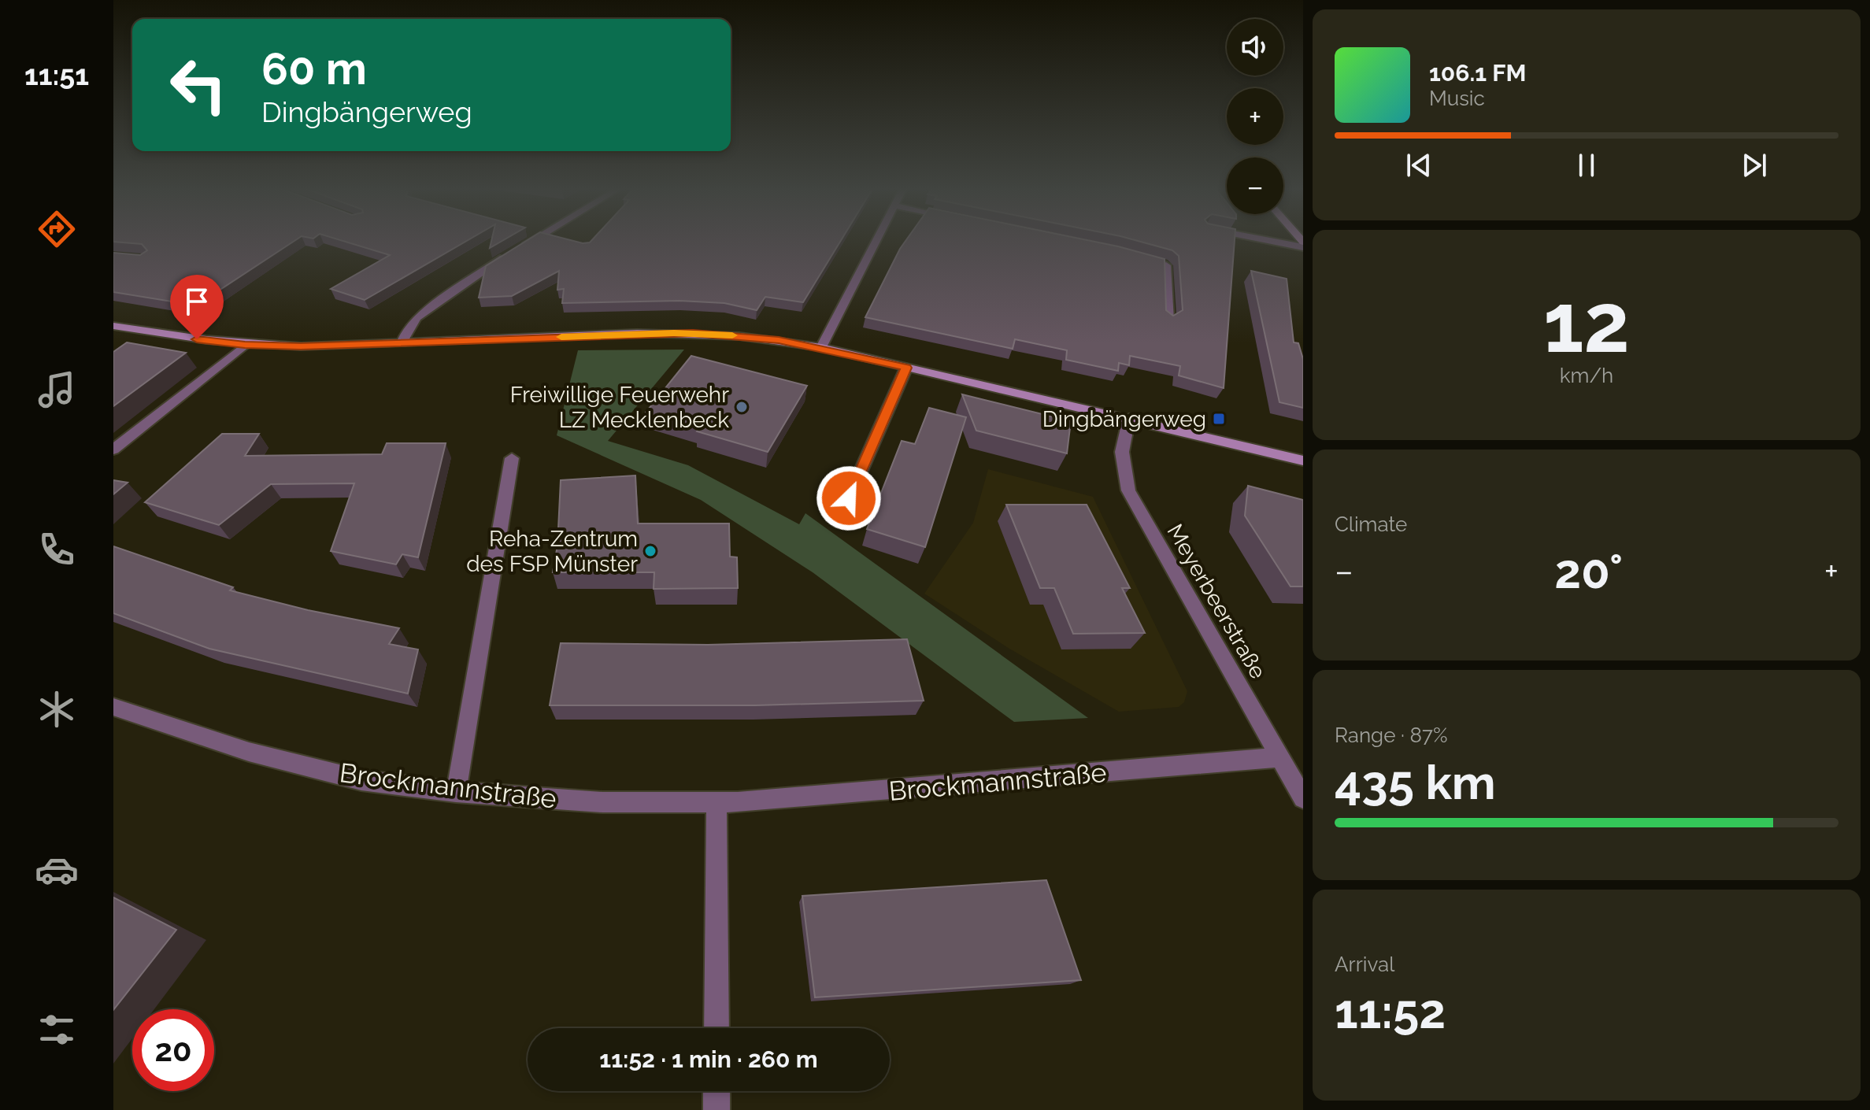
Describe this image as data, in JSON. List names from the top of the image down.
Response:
{
  "streets": {
    "street": ["Meyerbeerstraße", "Brockmannstraße"]
  },
  "crossings": [
    ["Meyerbeerstraße", "Brockmannstraße"]
  ],
  "places": {
    "other": ["Freiwillige Feuerwehr LZ Mecklenbeck", "Reha-Zentrum des FSP Münster"],
    "transit": ["Dingbängerweg"]
  },
  "page": {
    "tabs": "11:51",
    "map_buttons": ["+", "−"],
    "turn": ["60 m", "Dingbängerweg"],
    "song": ["106.1 FM", "Music"],
    "tile": [
      ["12", "km/h"],
      "Climate",
      ["Range · 87%", "435 km"],
      ["Arrival", "11:52"]
    ],
    "heat": ["−", "20°", "+"],
    "limit": "20",
    "trip": "11:52 · 1 min · 260 m"
  }
}
